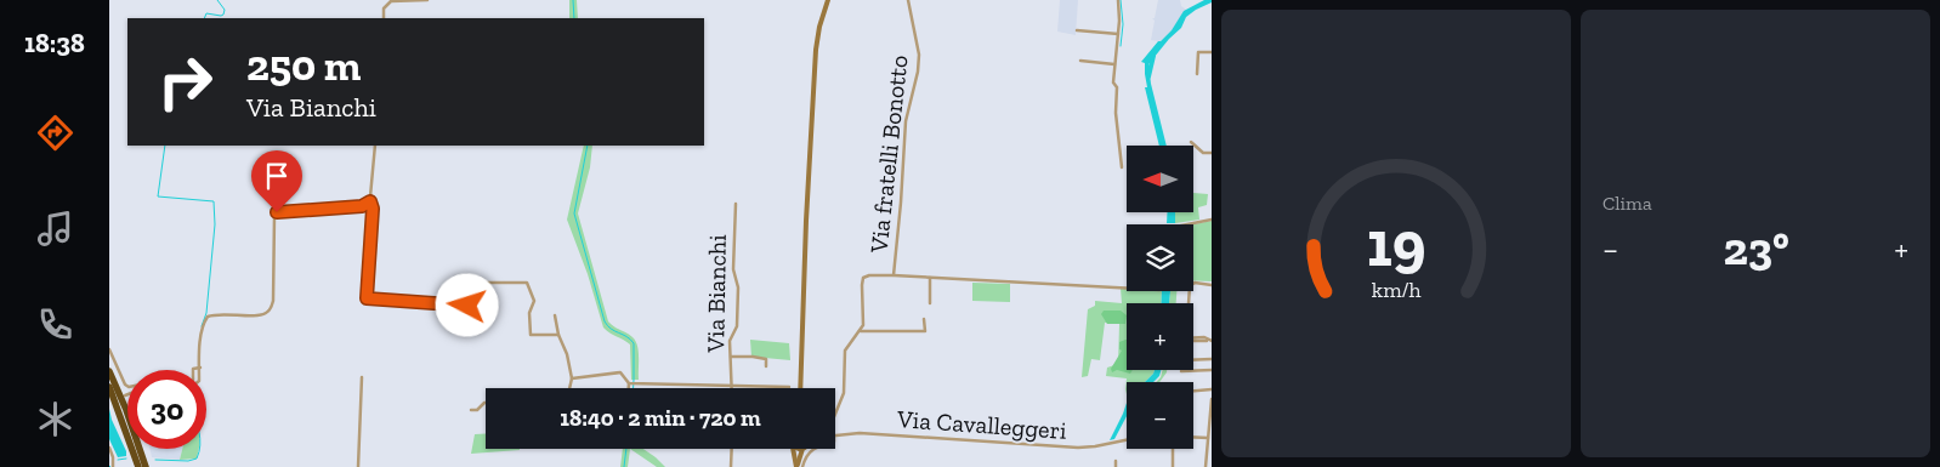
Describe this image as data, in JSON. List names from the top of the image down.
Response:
{
  "streets": {
    "street": ["Via fratelli Bonotto", "Via Bianchi", "Via Cavalleggeri"]
  },
  "north": "left",
  "page": {
    "tabs": "18:38",
    "tile": "Clima",
    "turn": ["250 m", "Via Bianchi"],
    "map_buttons": ["+", "−"],
    "heat": ["−", "23°", "+"],
    "limit": "30",
    "trip": "18:40 · 2 min · 720 m",
    "gauge": ["19", "km/h"]
  }
}
